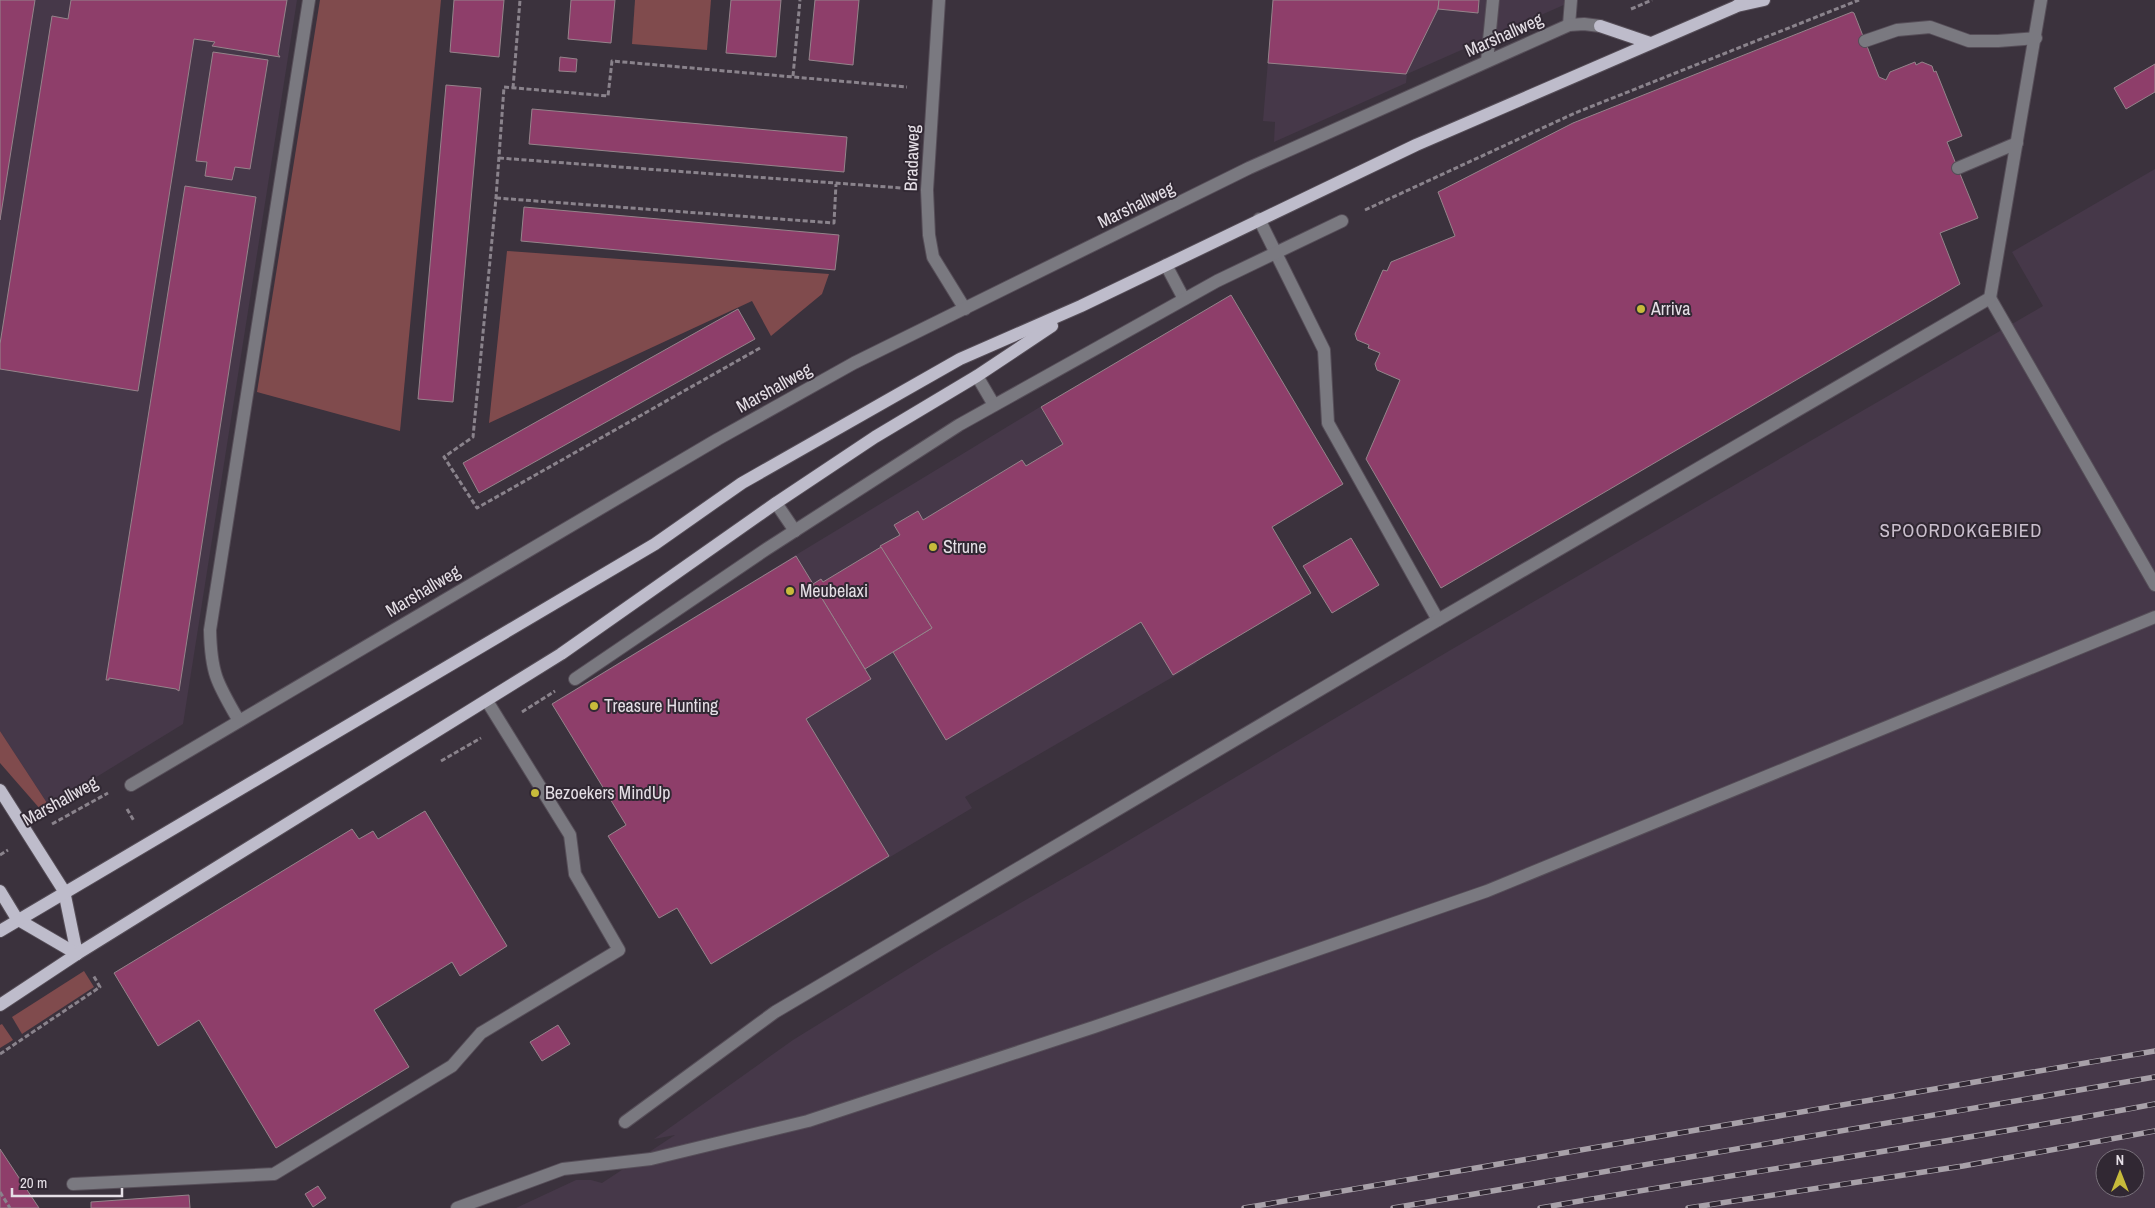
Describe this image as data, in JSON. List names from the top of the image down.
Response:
{
  "streets": {
    "lane": ["Marshallweg", "Bradaweg"]
  },
  "crossings": [
    ["Marshallweg", "Bradaweg"]
  ],
  "districts": ["SPOORDOKGEBIED"],
  "places": [
    "Arriva",
    "Strune",
    "Meubelaxi",
    "Treasure Hunting",
    "Bezoekers MindUp"
  ],
  "scale_bar": "20 m",
  "north": "top"
}
